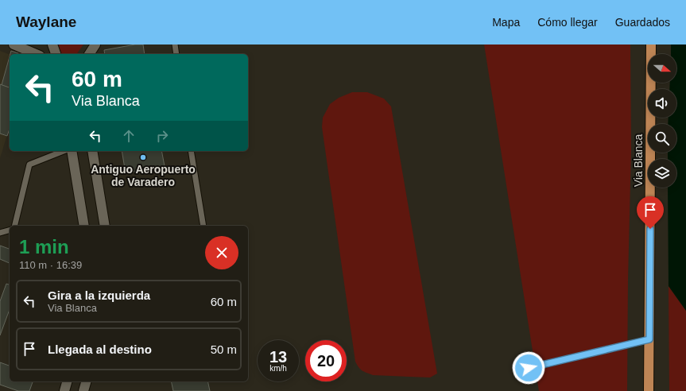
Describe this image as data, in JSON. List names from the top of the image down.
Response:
{
  "streets": {
    "highway": ["Via Blanca"]
  },
  "places": ["Antiguo Aeropuerto de Varadero"],
  "north": "right",
  "page": {
    "header": "Waylane",
    "nav": ["Mapa", "Cómo llegar", "Guardados"],
    "turn": ["60 m", "Via Blanca"],
    "heading": ["1 min", "110 m · 16:39"],
    "list": [
      {
        "name": "Gira a la izquierda",
        "note": "Via Blanca",
        "value": "60 m"
      },
      {
        "name": "Llegada al destino",
        "value": "50 m"
      }
    ],
    "speed": "13 km/h",
    "limit": "20"
  }
}
